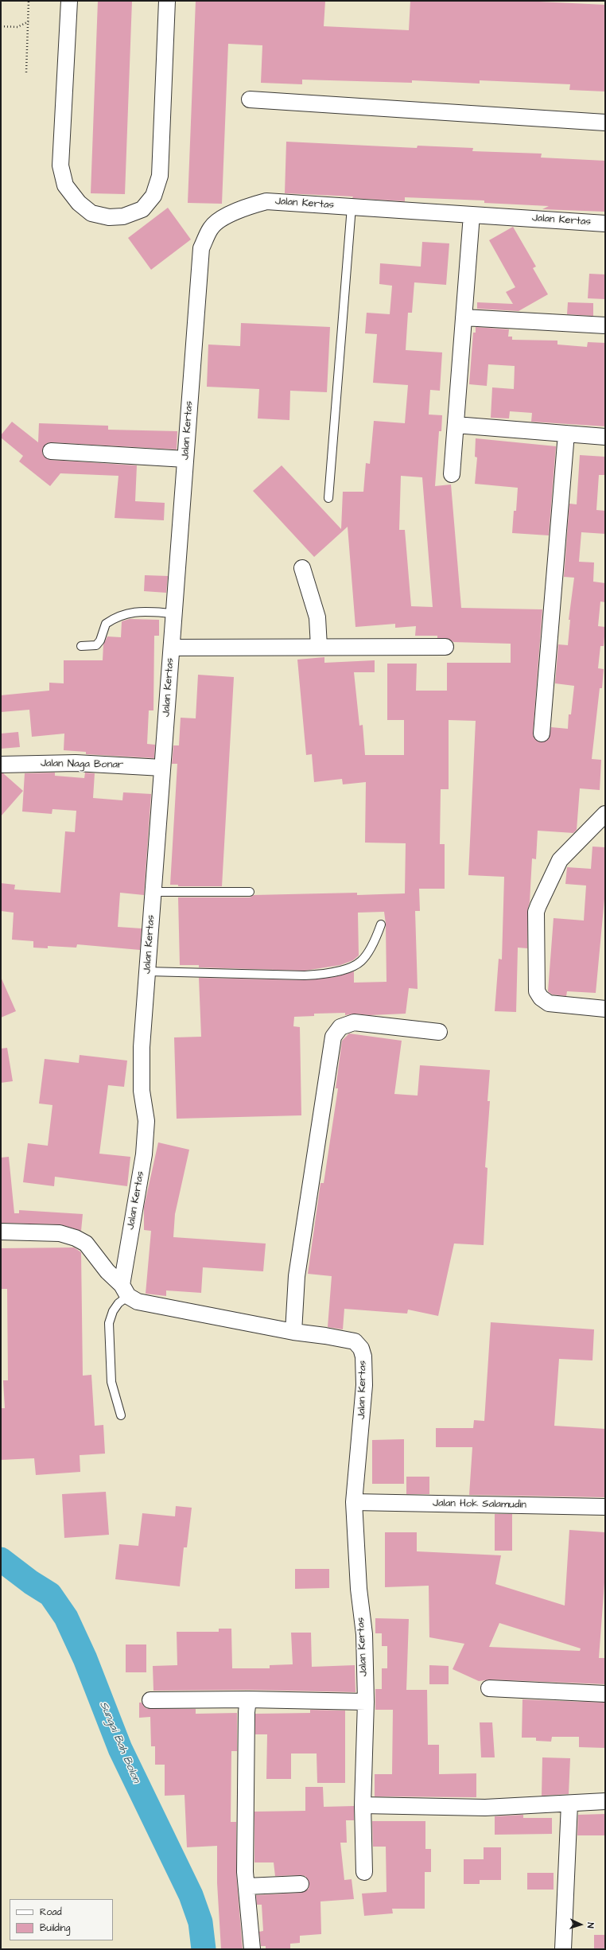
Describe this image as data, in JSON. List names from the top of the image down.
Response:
{
  "streets": {
    "street": ["Jalan Kertas", "Jalan Naga Bonar", "Jalan Hok Salamudin"]
  },
  "crossings": [
    ["Jalan Kertas", "Jalan Naga Bonar"],
    ["Jalan Kertas", "Jalan Hok Salamudin"]
  ],
  "water": ["Sungai Bah Bolon"],
  "legend": ["Road", "Building"],
  "north": "right"
}
